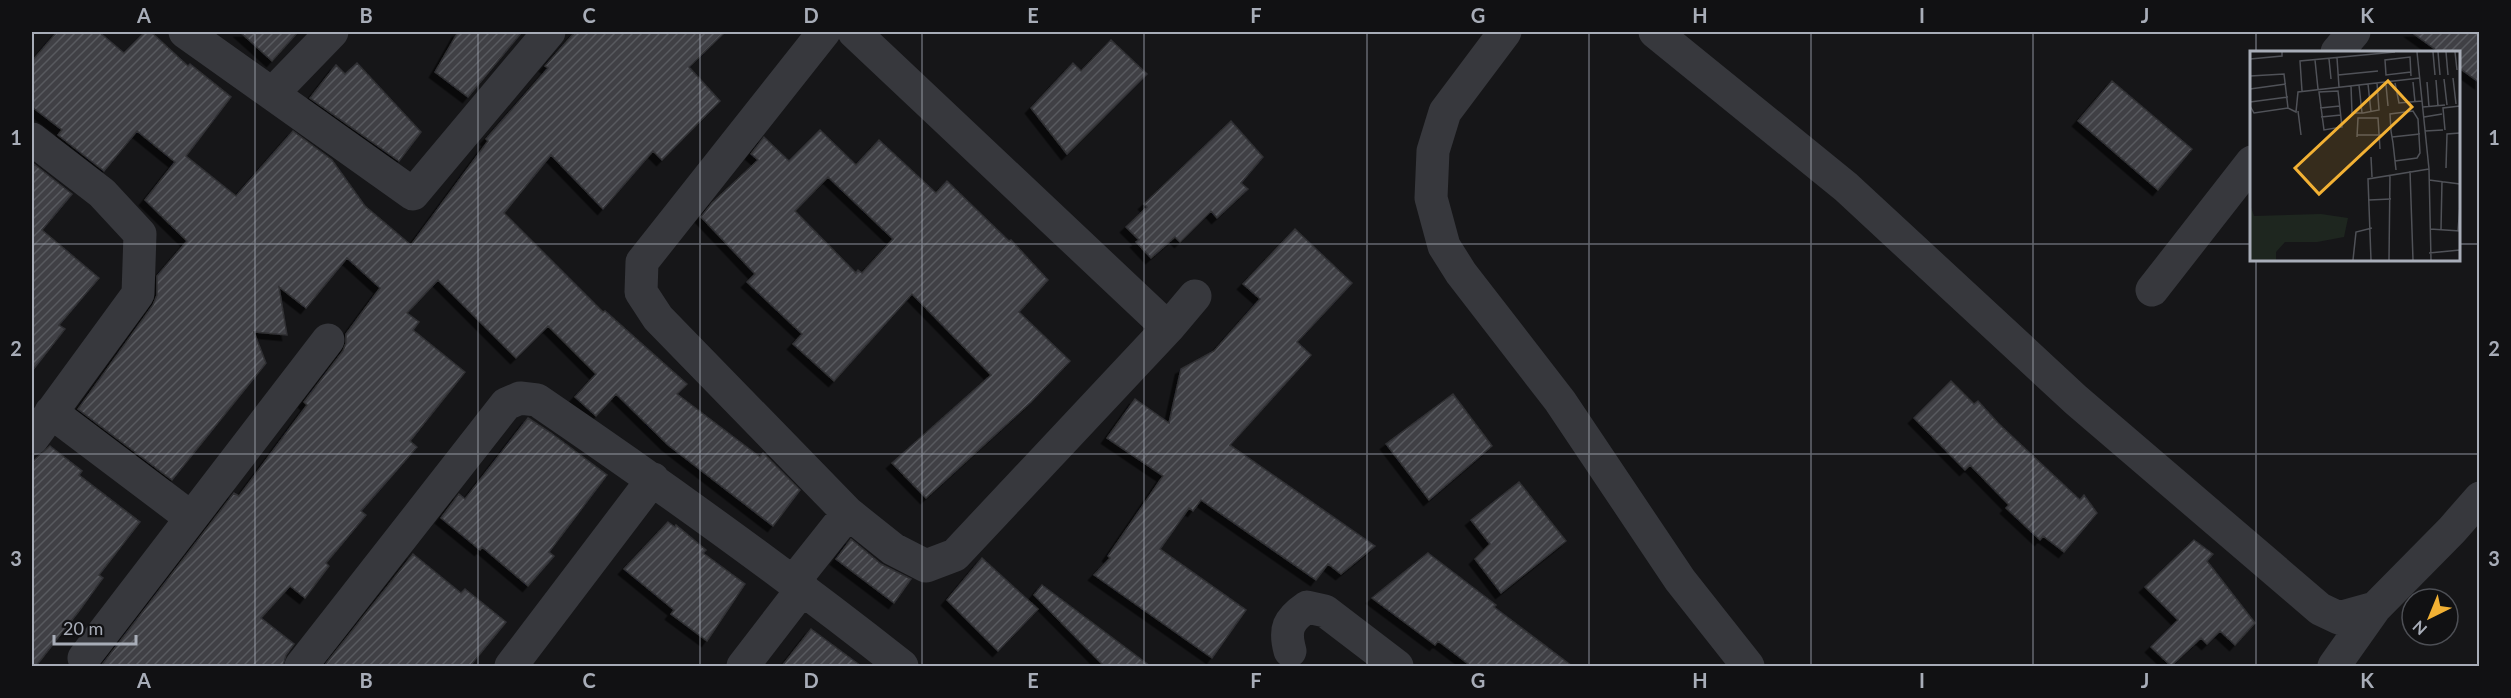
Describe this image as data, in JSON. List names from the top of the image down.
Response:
{
  "scale_bar": "20 m",
  "north": "bottom left",
  "grid": {
    "columns": [
      "A",
      "B",
      "C",
      "D",
      "E",
      "F",
      "G",
      "H",
      "I",
      "J",
      "K"
    ],
    "rows": ["1", "2", "3"]
  }
}
